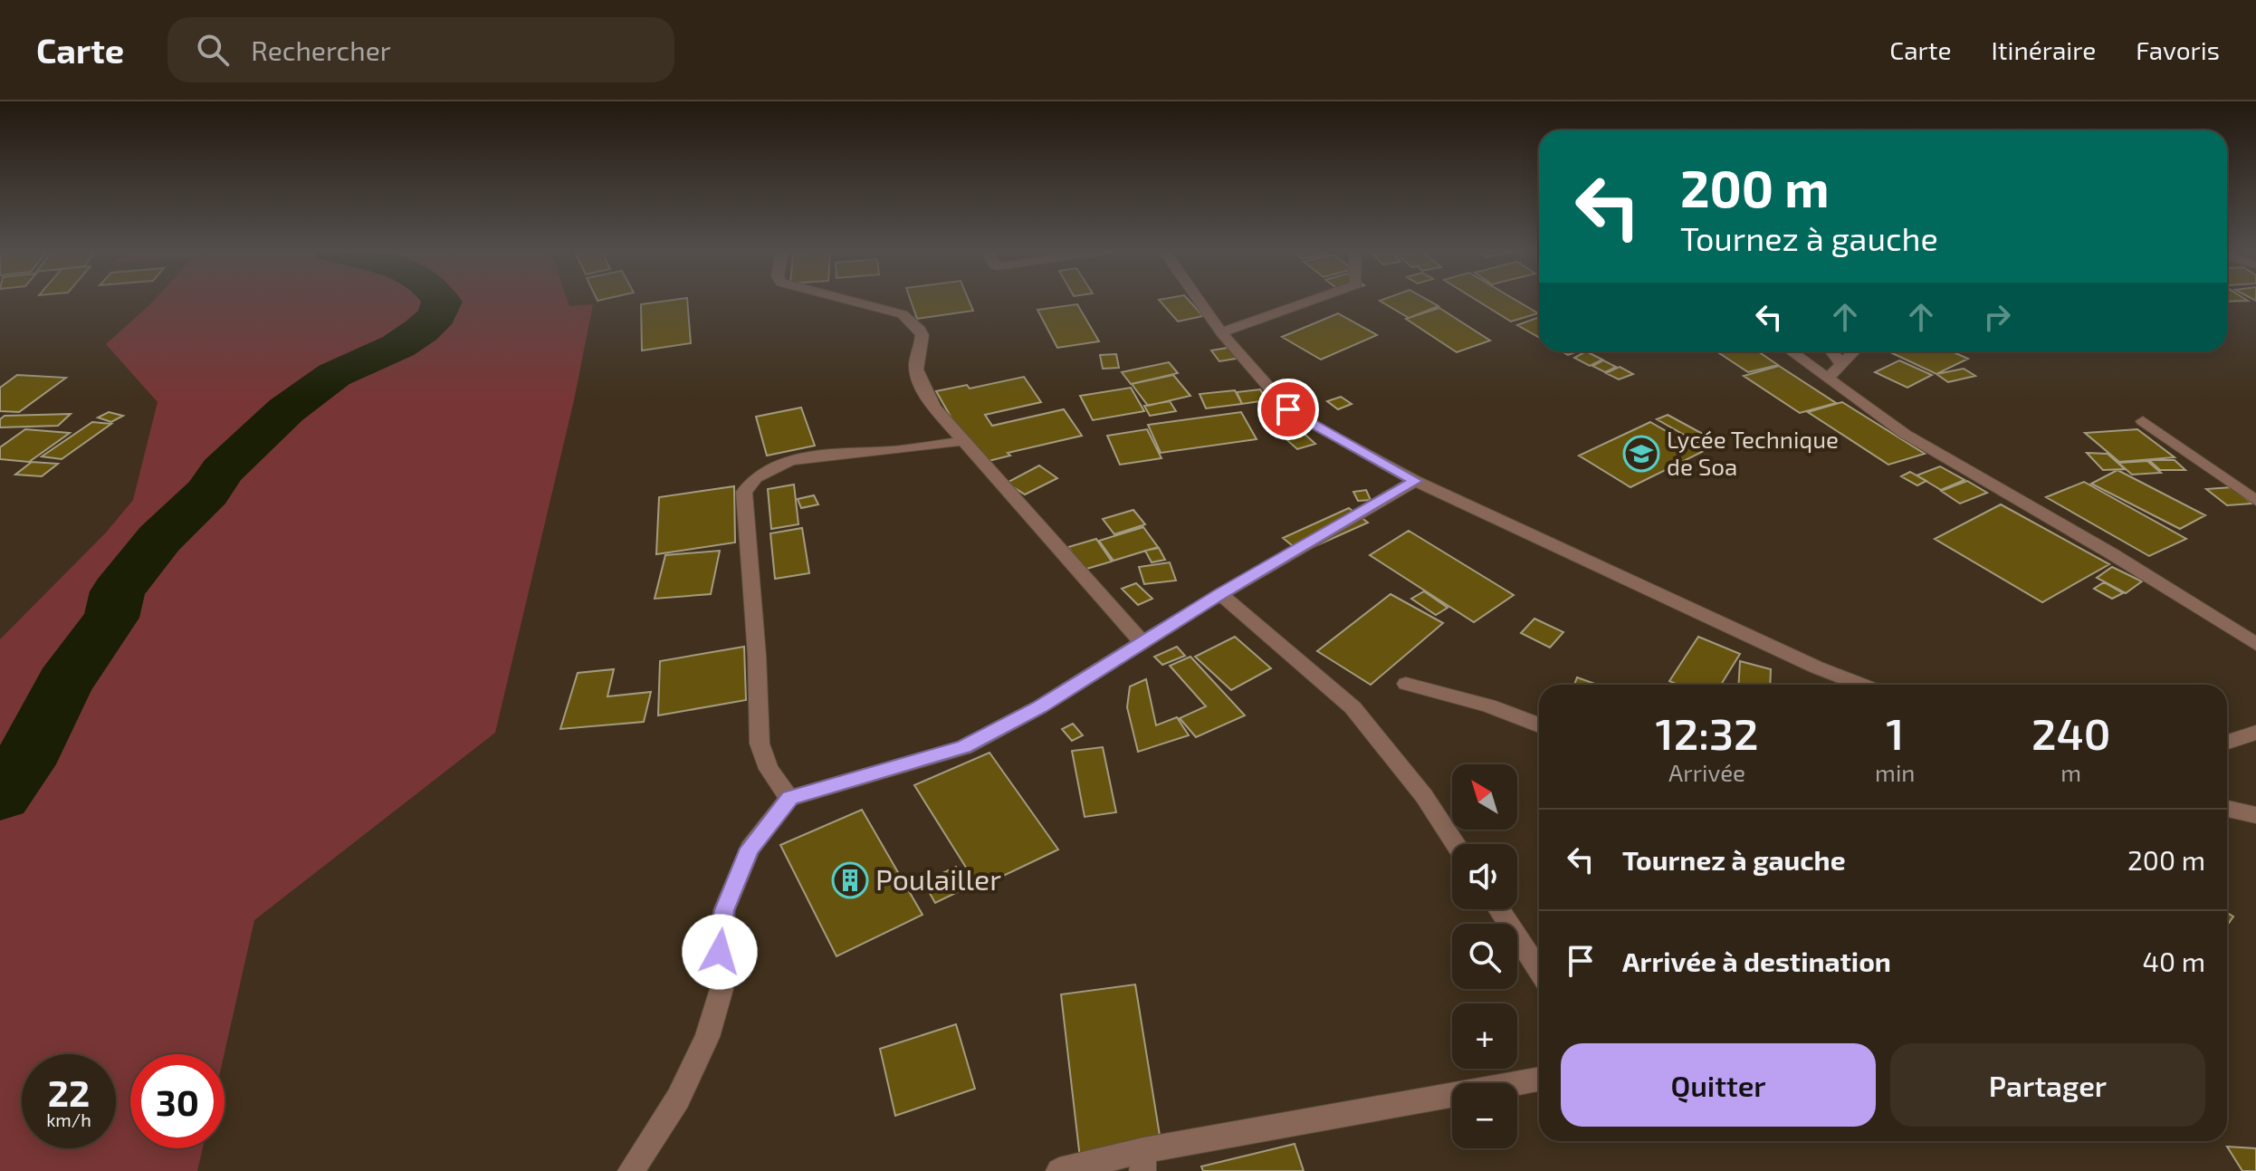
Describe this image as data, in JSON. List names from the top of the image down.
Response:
{
  "places": {
    "school or university": ["Lycée Technique de Soa"],
    "building": ["Poulailler"]
  },
  "north": "top left",
  "page": {
    "header": "Carte",
    "search": "Rechercher",
    "nav": ["Carte", "Itinéraire", "Favoris"],
    "turn": ["200 m", "Tournez à gauche"],
    "eta": [
      "12:32",
      "Arrivée",
      "1",
      "min",
      "240",
      "m"
    ],
    "map_buttons": ["+", "−"],
    "list": [
      {
        "name": "Tournez à gauche",
        "value": "200 m"
      },
      {
        "name": "Arrivée à destination",
        "value": "40 m"
      }
    ],
    "buttons": ["Quitter", "Partager"],
    "speed": "22 km/h",
    "limit": "30"
  }
}
